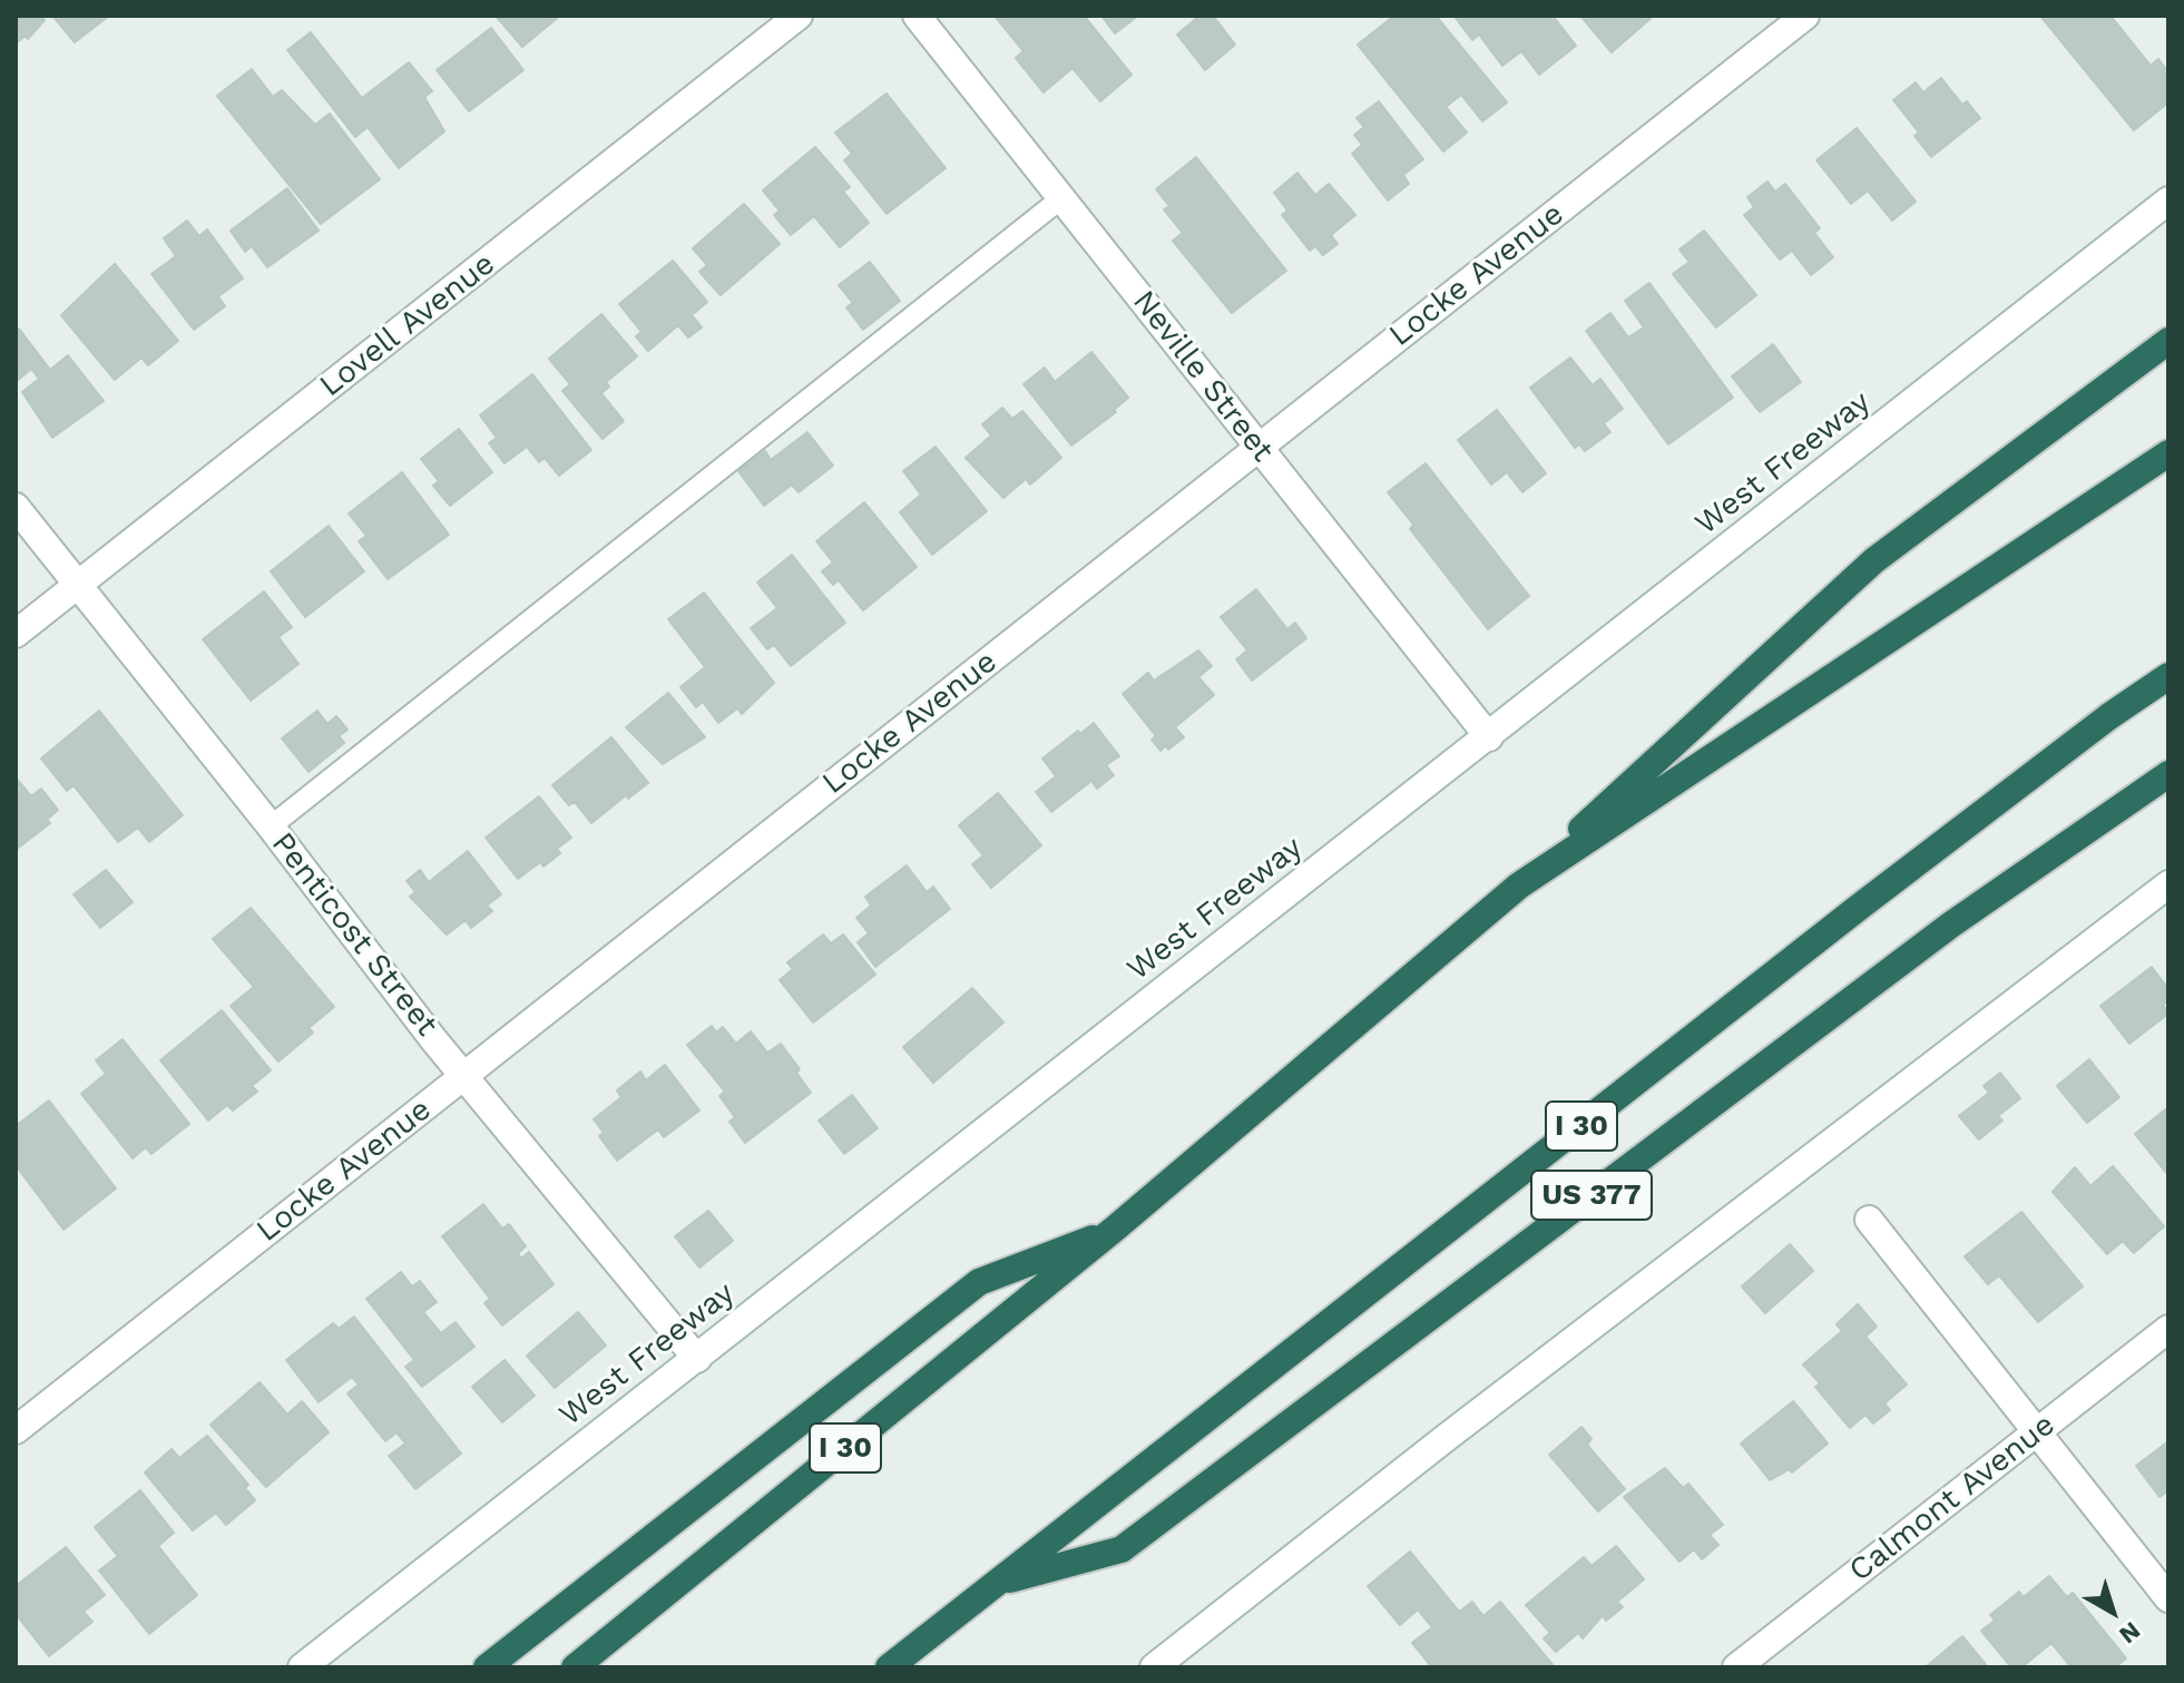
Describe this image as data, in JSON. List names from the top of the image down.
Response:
{
  "streets": {
    "highway": ["I 30", "US 377"],
    "street": [
      "Locke Avenue",
      "Lovell Avenue",
      "Neville Street",
      "West Freeway",
      "Penticost Street",
      "Calmont Avenue"
    ]
  },
  "crossings": [
    ["Locke Avenue", "Neville Street"],
    ["Locke Avenue", "Penticost Street"],
    ["Lovell Avenue", "Penticost Street"],
    ["Neville Street", "West Freeway"],
    ["West Freeway", "Penticost Street"],
    ["I 30", "US 377"]
  ],
  "north": "bottom right"
}
